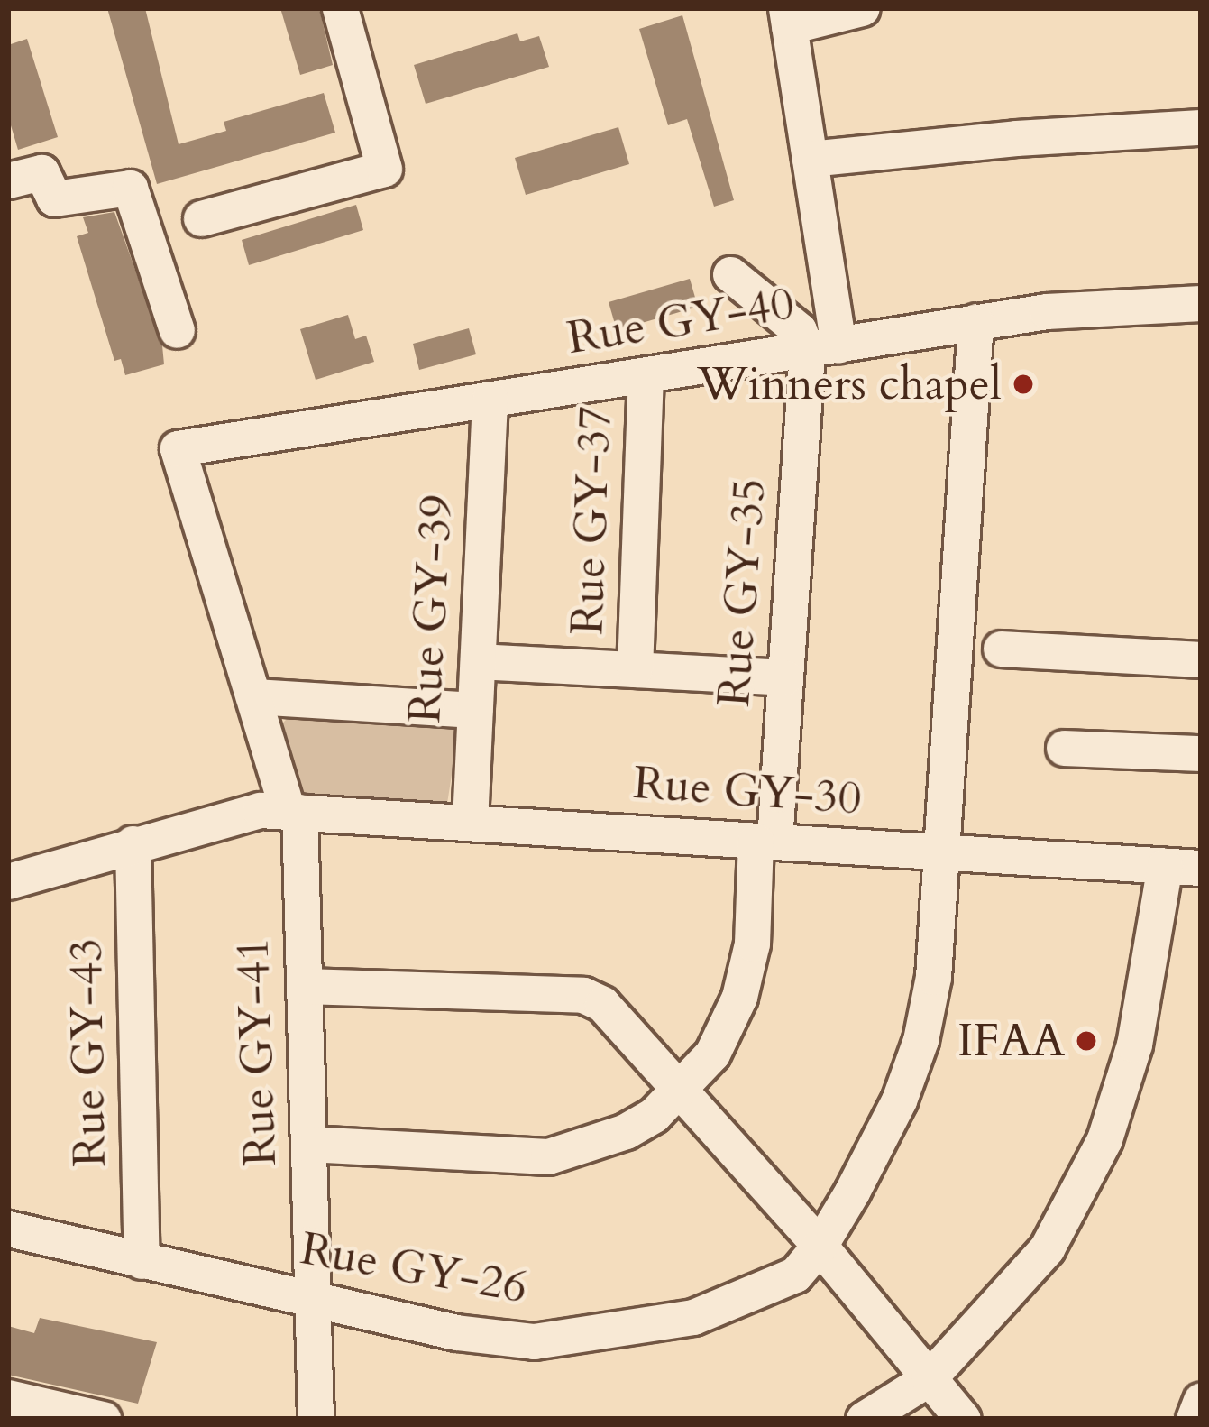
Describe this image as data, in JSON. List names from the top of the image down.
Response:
{
  "streets": {
    "street": [
      "Rue GY-40",
      "Rue GY-37",
      "Rue GY-35",
      "Rue GY-39",
      "Rue GY-30",
      "Rue GY-41",
      "Rue GY-43",
      "Rue GY-26"
    ]
  },
  "crossings": [
    ["Rue GY-40", "Rue GY-37"],
    ["Rue GY-40", "Rue GY-35"],
    ["Rue GY-40", "Rue GY-39"],
    ["Rue GY-40", "Rue GY-41"],
    ["Rue GY-40", "Rue GY-26"],
    ["Rue GY-35", "Rue GY-30"],
    ["Rue GY-35", "Rue GY-41"],
    ["Rue GY-39", "Rue GY-30"],
    ["Rue GY-30", "Rue GY-41"],
    ["Rue GY-30", "Rue GY-43"],
    ["Rue GY-30", "Rue GY-26"],
    ["Rue GY-41", "Rue GY-26"],
    ["Rue GY-43", "Rue GY-26"]
  ],
  "places": ["Winners chapel", "IFAA"]
}
